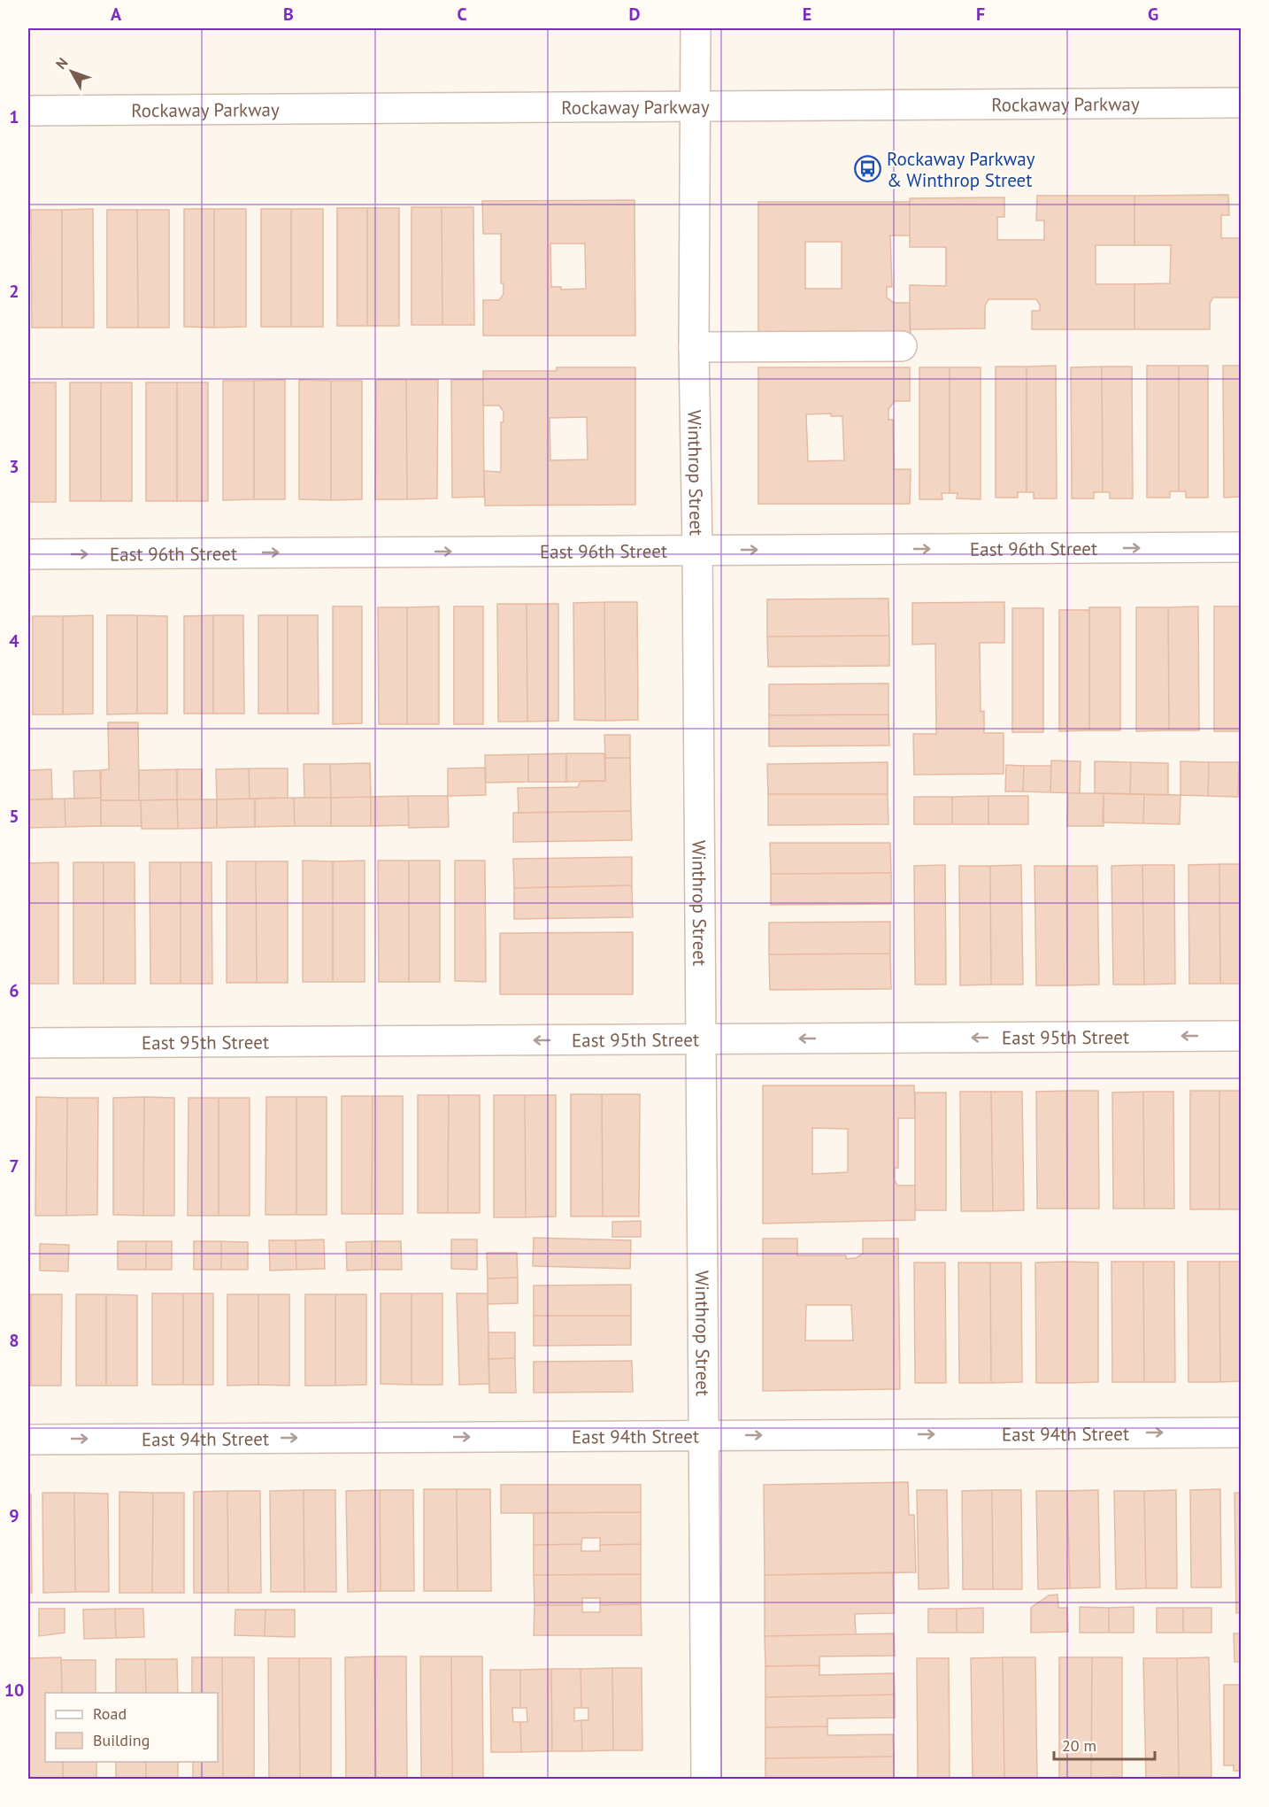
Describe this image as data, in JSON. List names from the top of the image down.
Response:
{
  "streets": {
    "street": [
      "Rockaway Parkway",
      "Winthrop Street",
      "East 96th Street",
      "East 95th Street",
      "East 94th Street"
    ]
  },
  "crossings": [
    ["Rockaway Parkway", "Winthrop Street"],
    ["Winthrop Street", "East 96th Street"],
    ["Winthrop Street", "East 95th Street"],
    ["Winthrop Street", "East 94th Street"]
  ],
  "one_way": ["East 96th Street", "East 95th Street", "East 94th Street"],
  "places": {
    "bus stop": ["Rockaway Parkway & Winthrop Street"]
  },
  "legend": ["Road", "Building"],
  "scale_bar": "20 m",
  "north": "top left",
  "grid": {
    "columns": [
      "A",
      "B",
      "C",
      "D",
      "E",
      "F",
      "G"
    ],
    "rows": [
      "1",
      "2",
      "3",
      "4",
      "5",
      "6",
      "7",
      "8",
      "9",
      "10"
    ]
  }
}
